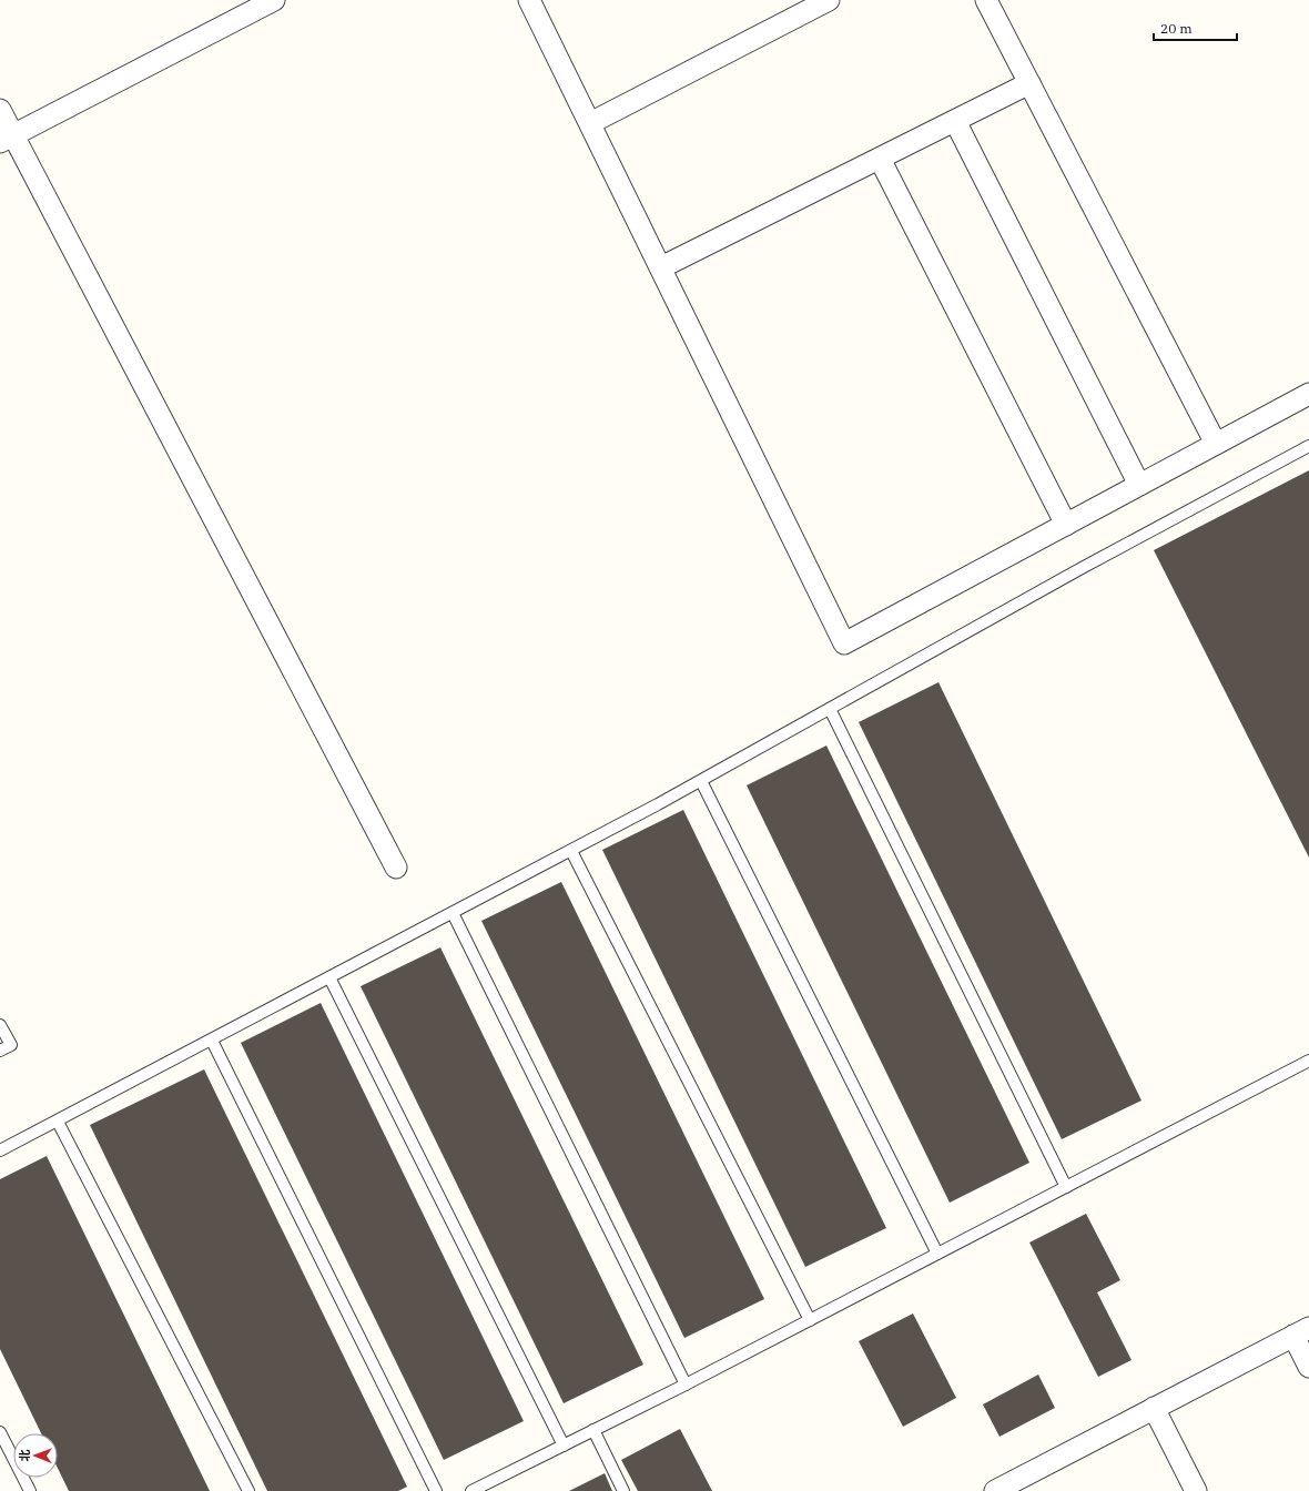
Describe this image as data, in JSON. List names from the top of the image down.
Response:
{
  "scale_bar": "20 m",
  "north": "left"
}
